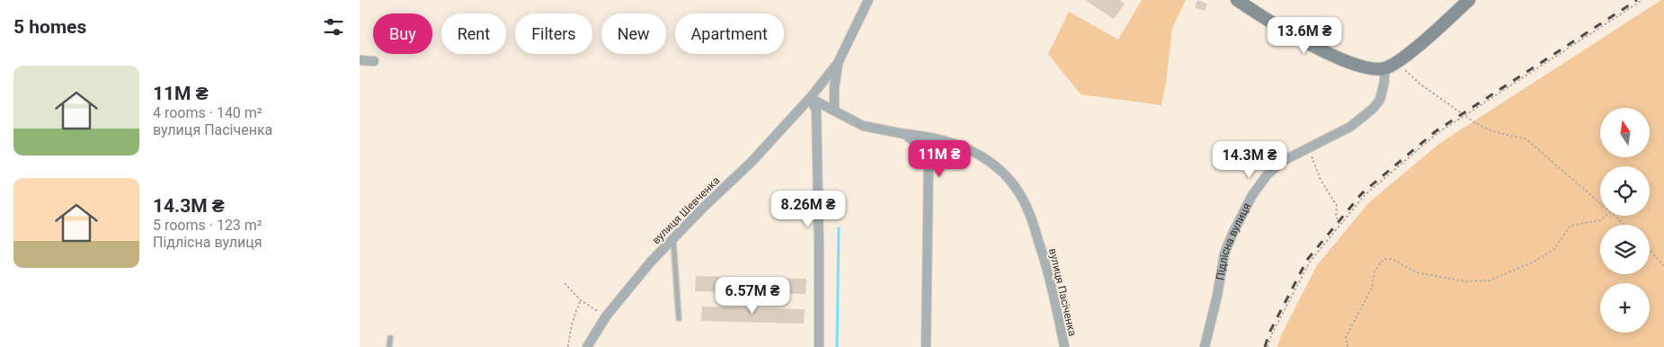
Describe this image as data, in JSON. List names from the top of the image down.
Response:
{
  "streets": {
    "street": ["вулиця Шевченка", "Підлісна вулиця", "вулиця Пасіченка"]
  },
  "crossings": [
    ["вулиця Шевченка", "вулиця Пасіченка"]
  ],
  "north": "top",
  "page": {
    "heading": "5 homes",
    "chip": [
      "Buy",
      "Rent",
      "Filters",
      "New",
      "Apartment"
    ],
    "price": [
      "13.6M ₴",
      "11M ₴",
      "14.3M ₴",
      "8.26M ₴",
      "6.57M ₴"
    ],
    "list": [
      {
        "name": "11M ₴",
        "note": "4 rooms · 140 m² · вулиця Пасіченка"
      },
      {
        "name": "14.3M ₴",
        "note": "5 rooms · 123 m² · Підлісна вулиця"
      }
    ],
    "map_buttons": "+"
  }
}
